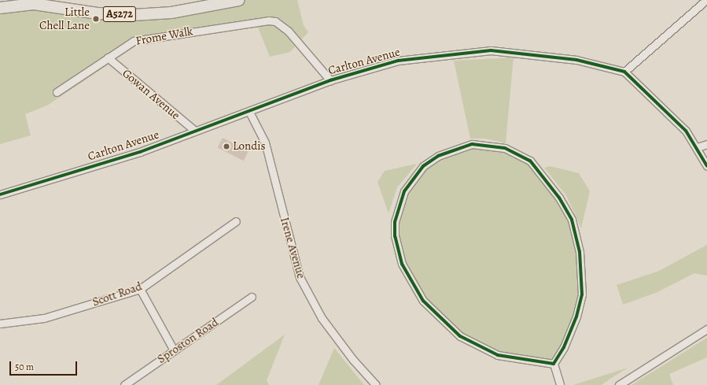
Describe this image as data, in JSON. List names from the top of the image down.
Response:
{
  "streets": {
    "main road": ["A5272"],
    "street": [
      "Frome Walk",
      "Carlton Avenue",
      "Gowan Avenue",
      "Irene Avenue",
      "Scott Road",
      "Sproston Road"
    ]
  },
  "crossings": [
    ["Frome Walk", "Carlton Avenue"],
    ["Frome Walk", "Gowan Avenue"],
    ["Carlton Avenue", "Gowan Avenue"],
    ["Carlton Avenue", "Irene Avenue"]
  ],
  "places": ["Little Chell Lane", "Londis"],
  "scale_bar": "50 m"
}
